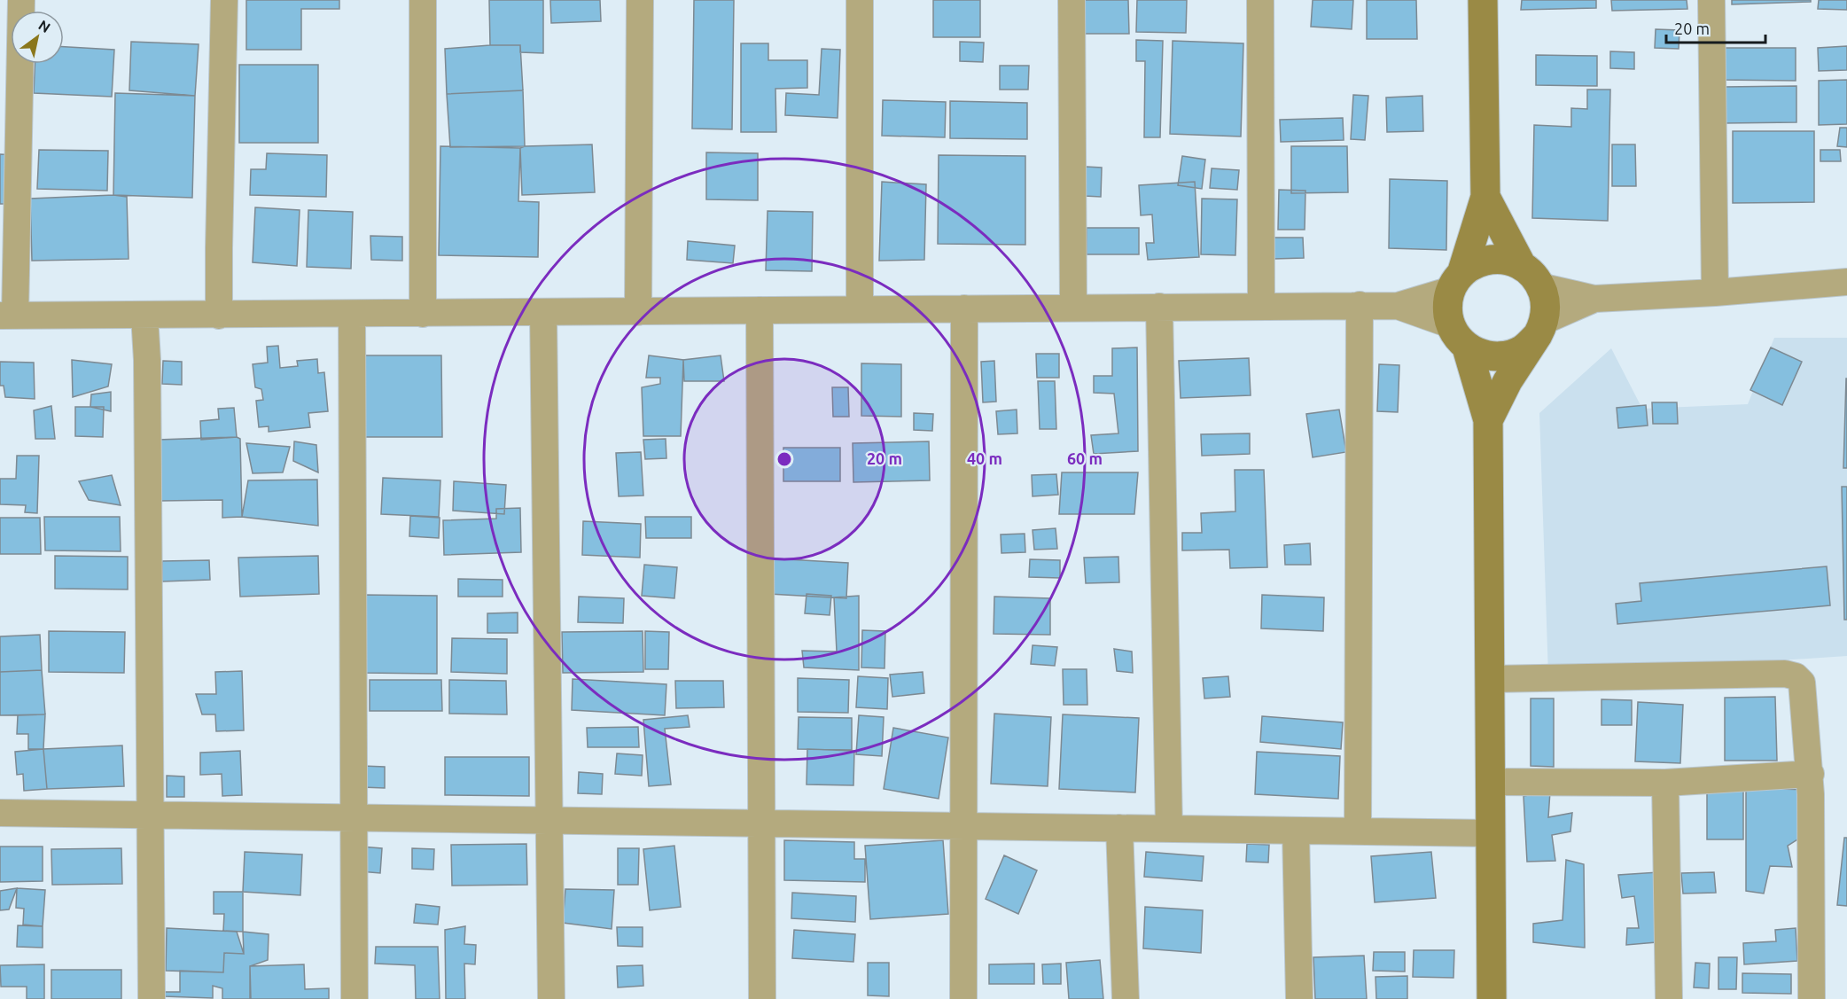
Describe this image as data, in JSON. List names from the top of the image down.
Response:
{
  "scale_bar": "20 m",
  "north": "top right",
  "rings": ["20 m", "40 m", "60 m"]
}
